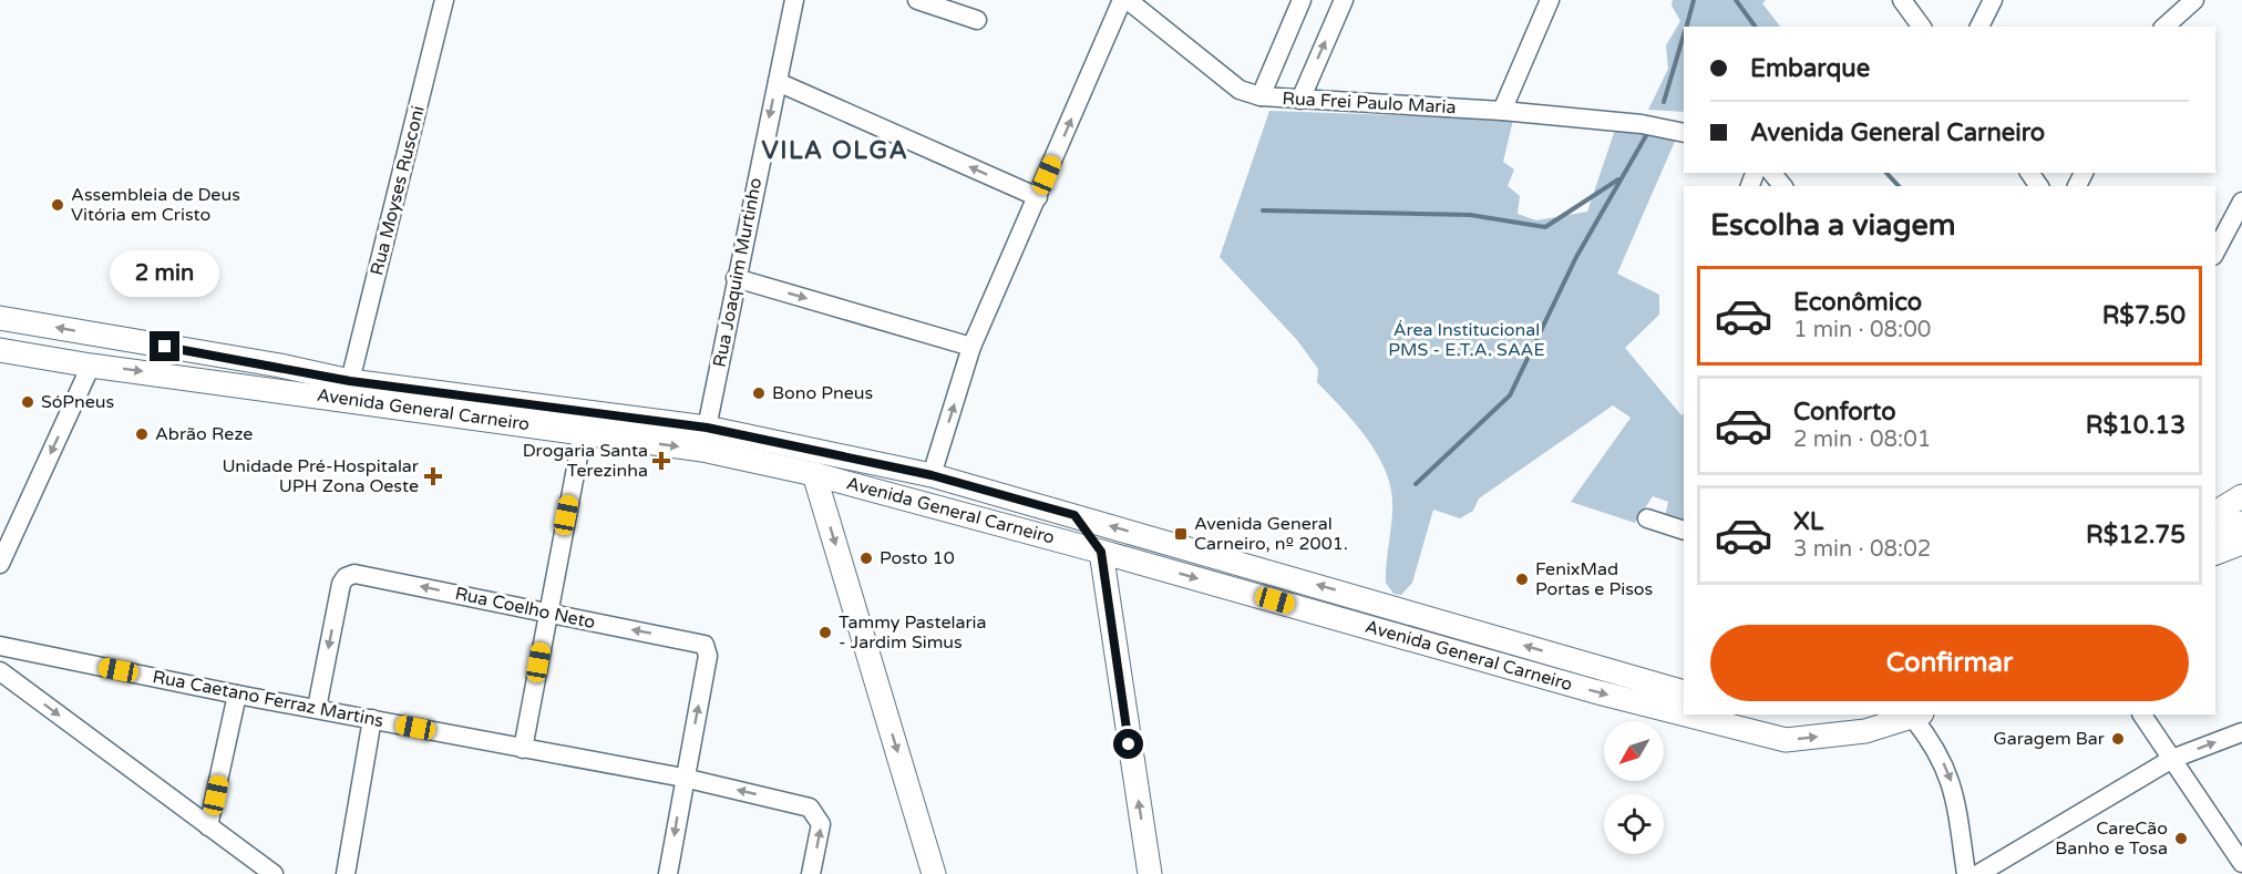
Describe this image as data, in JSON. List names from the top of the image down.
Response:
{
  "streets": {
    "main road": ["Avenida General Carneiro"],
    "street": [
      "Rua Frei Paulo Maria",
      "Rua Moyses Rusconi",
      "Rua Joaquim Murtinho",
      "Rua Coelho Neto",
      "Rua Caetano Ferraz Martins"
    ]
  },
  "crossings": [
    ["Rua Moyses Rusconi", "Avenida General Carneiro"],
    ["Rua Joaquim Murtinho", "Avenida General Carneiro"],
    ["Rua Coelho Neto", "Rua Caetano Ferraz Martins"]
  ],
  "one_way": ["Rua Joaquim Murtinho"],
  "districts": ["VILA OLGA"],
  "parks": ["Área Institucional PMS - E.T.A. SAAE"],
  "places": {
    "other": [
      "Assembleia de Deus Vitória em Cristo",
      "Bono Pneus",
      "SóPneus",
      "Abrão Reze",
      "Posto 10",
      "FenixMad Portas e Pisos",
      "Tammy Pastelaria - Jardim Simus",
      "Garagem Bar",
      "CareCão Banho e Tosa"
    ],
    "health": ["Drogaria Santa Terezinha", "Unidade Pré-Hospitalar UPH Zona Oeste"],
    "transit": ["Avenida General Carneiro, nº 2001."]
  },
  "north": "bottom left",
  "page": {
    "banner": ["Embarque", "Avenida General Carneiro"],
    "heading": "Escolha a viagem",
    "bubble": "2 min",
    "list": [
      {
        "name": "Econômico",
        "note": "1 min · 08:00",
        "value": "R$7.50"
      },
      {
        "name": "Conforto",
        "note": "2 min · 08:01",
        "value": "R$10.13"
      },
      {
        "name": "XL",
        "note": "3 min · 08:02",
        "value": "R$12.75"
      }
    ],
    "buttons": "Confirmar"
  }
}
